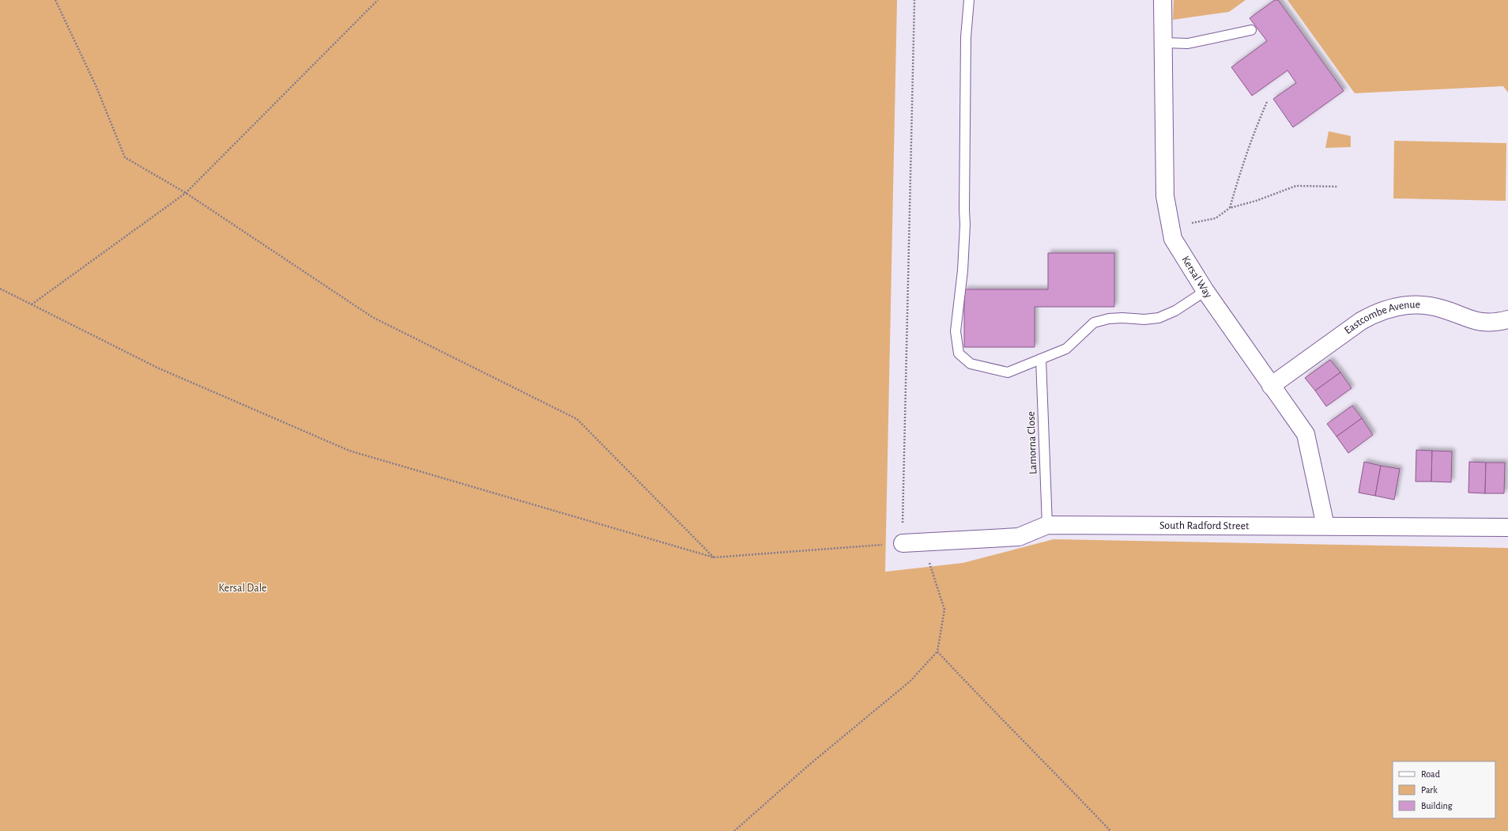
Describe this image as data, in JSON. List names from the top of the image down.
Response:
{
  "streets": {
    "street": ["Kersal Way", "Eastcombe Avenue", "South Radford Street"],
    "lane": ["Lamorna Close"]
  },
  "crossings": [
    ["Kersal Way", "Eastcombe Avenue"],
    ["Kersal Way", "South Radford Street"],
    ["Lamorna Close", "South Radford Street"]
  ],
  "parks": ["Kersal Dale"],
  "legend": ["Road", "Park", "Building"]
}
